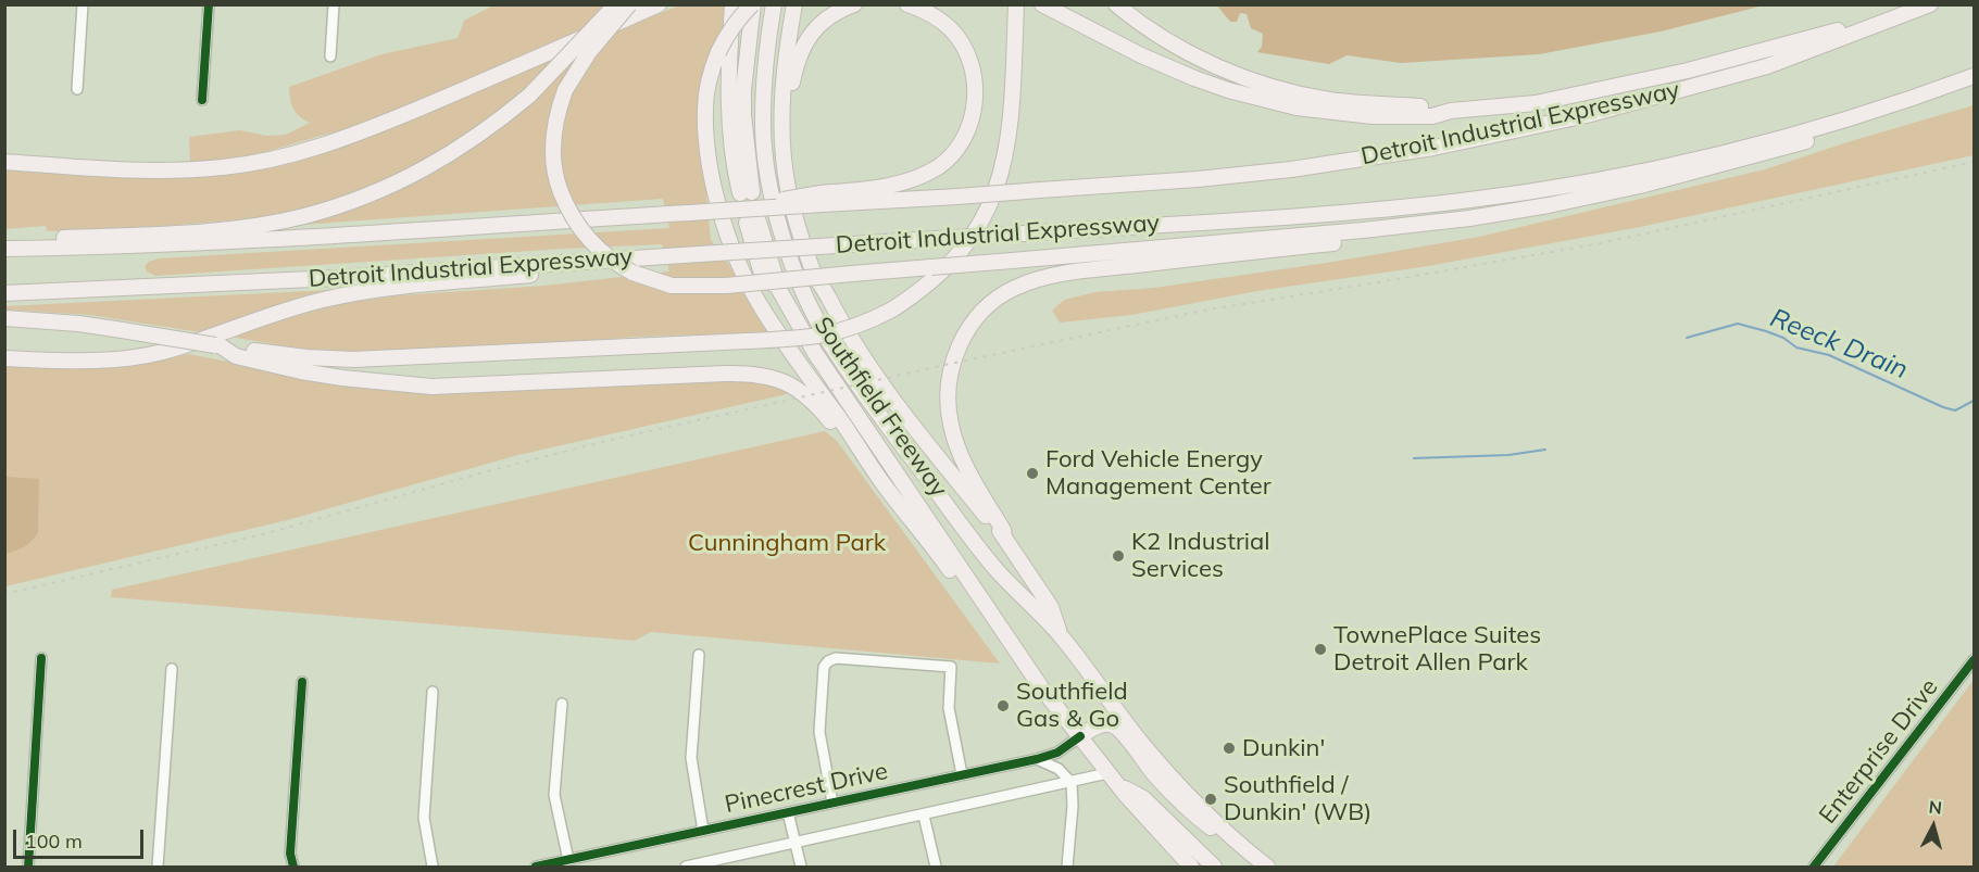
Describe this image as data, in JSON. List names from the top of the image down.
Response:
{
  "streets": {
    "highway": ["Detroit Industrial Expressway", "Southfield Freeway"],
    "street": ["Enterprise Drive", "Pinecrest Drive"]
  },
  "crossings": [
    ["Detroit Industrial Expressway", "Southfield Freeway"]
  ],
  "water": ["Reeck Drain"],
  "parks": ["Cunningham Park"],
  "places": [
    "Ford Vehicle Energy Management Center",
    "K2 Industrial Services",
    "TownePlace Suites Detroit Allen Park",
    "Southfield Gas & Go",
    "Dunkin'",
    "Southfield / Dunkin' (WB)"
  ],
  "scale_bar": "100 m",
  "north": "top"
}
